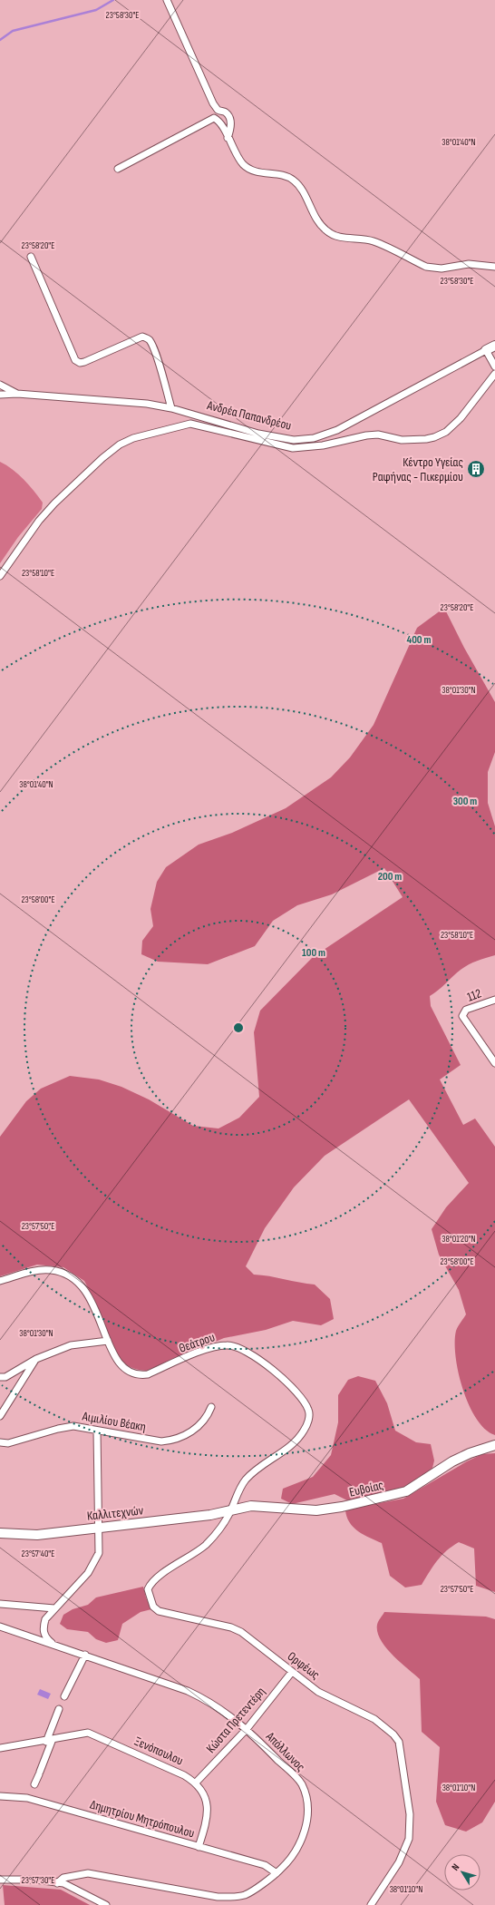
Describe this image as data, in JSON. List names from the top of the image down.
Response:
{
  "streets": {
    "street": [
      "Ανδρέα Παπανδρέου",
      "112",
      "Θεάτρου",
      "Αιμιλίου Βέακη",
      "Ευβοίας",
      "Καλλιτεχνών",
      "Ορφέως",
      "Κώστα Πρετεντέρη",
      "Ξενόπουλου",
      "Απόλλωνος",
      "Δημητρίου Μητρόπουλου"
    ]
  },
  "crossings": [
    ["Θεάτρου", "Ευβοίας"],
    ["Θεάτρου", "Καλλιτεχνών"],
    ["Θεάτρου", "Ορφέως"],
    ["Ευβοίας", "Καλλιτεχνών"],
    ["Ευβοίας", "Ορφέως"],
    ["Καλλιτεχνών", "Ορφέως"],
    ["Ορφέως", "Κώστα Πρετεντέρη"],
    ["Κώστα Πρετεντέρη", "Ξενόπουλου"],
    ["Κώστα Πρετεντέρη", "Απόλλωνος"],
    ["Ξενόπουλου", "Δημητρίου Μητρόπουλου"],
    ["Απόλλωνος", "Δημητρίου Μητρόπουλου"]
  ],
  "places": {
    "building": ["Κέντρο Υγείας Ραφήνας - Πικερμίου"]
  },
  "north": "top left",
  "coordinates": [
    "23°58'30\"E",
    "38°01'40\"N",
    "23°58'20\"E",
    "23°58'10\"E",
    "38°01'30\"N",
    "23°58'00\"E",
    "23°57'50\"E",
    "38°01'20\"N",
    "23°57'40\"E",
    "38°01'10\"N",
    "23°57'30\"E"
  ],
  "rings": [
    "400 m",
    "300 m",
    "200 m",
    "100 m"
  ]
}
